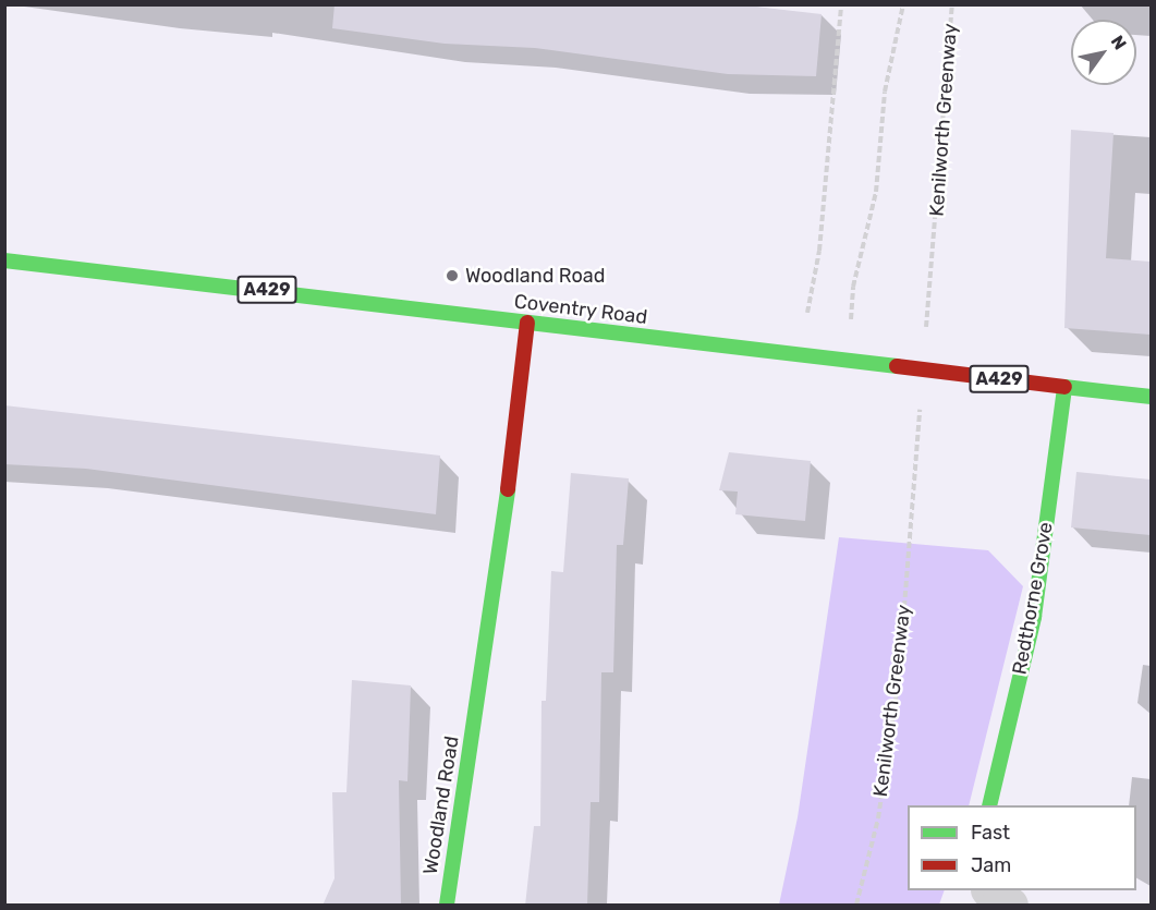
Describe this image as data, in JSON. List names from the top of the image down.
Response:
{
  "streets": {
    "main road": [
      "A429",
      "Coventry Road",
      "Redthorne Grove",
      "Woodland Road"
    ],
    "path": ["Kenilworth Greenway"]
  },
  "crossings": [
    ["Coventry Road", "Redthorne Grove"],
    ["Coventry Road", "Woodland Road"]
  ],
  "places": ["Woodland Road"],
  "legend": ["Fast", "Jam"],
  "north": "top right"
}
